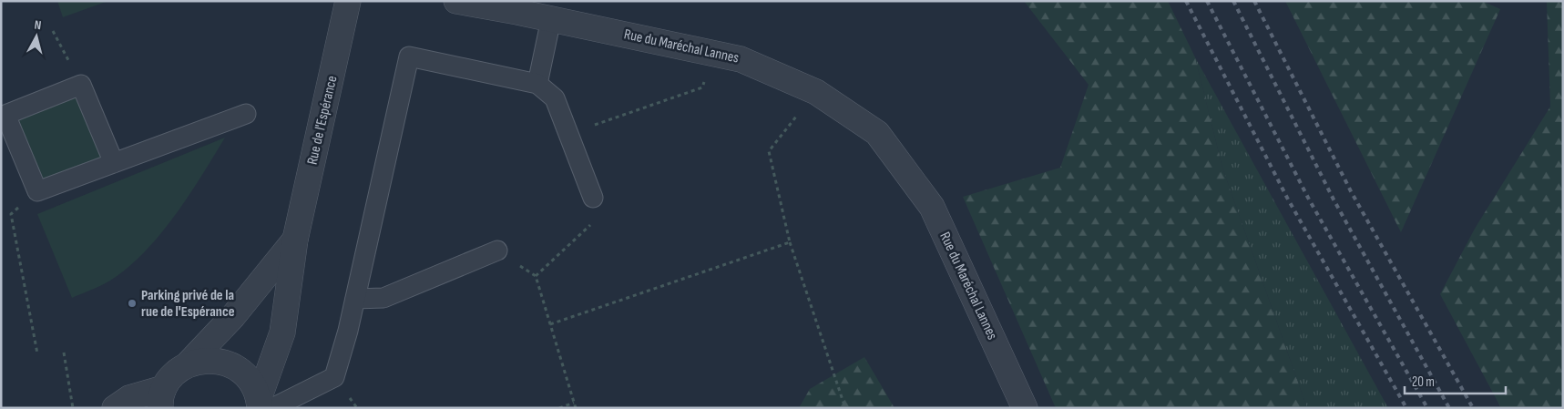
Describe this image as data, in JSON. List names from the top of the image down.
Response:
{
  "streets": {
    "street": ["Rue du Maréchal Lannes", "Rue de l'Espérance"]
  },
  "places": ["Parking privé de la rue de l'Espérance"],
  "scale_bar": "20 m",
  "north": "top"
}
